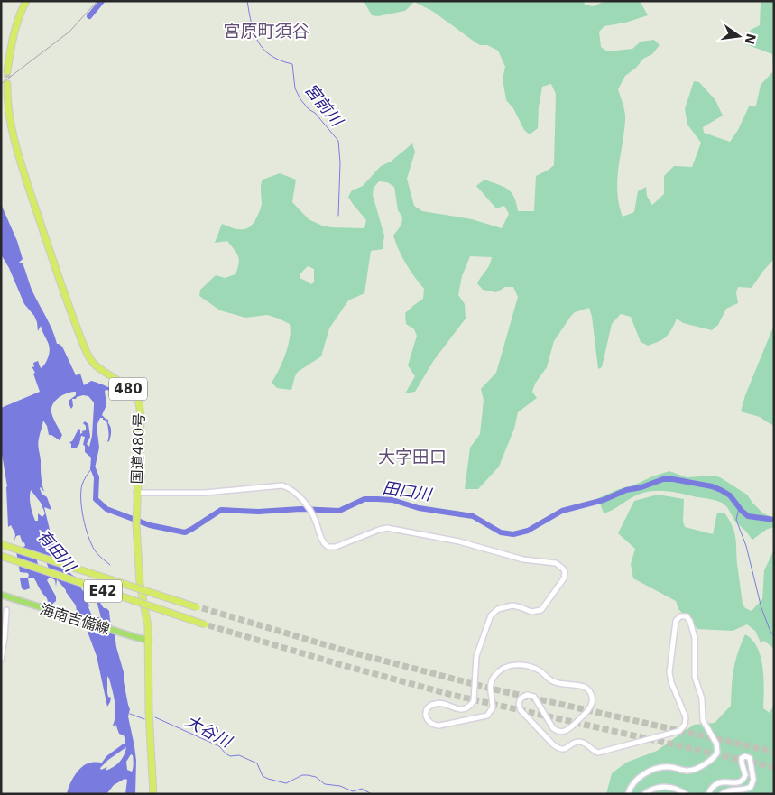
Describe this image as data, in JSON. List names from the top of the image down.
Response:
{
  "streets": {
    "highway": ["480", "国道480号", "E42"],
    "main road": ["海南吉備線"]
  },
  "crossings": [
    ["国道480号", "海南吉備線"]
  ],
  "districts": ["宮原町須谷", "大字田口"],
  "water": [
    "宮前川",
    "田口川",
    "有田川",
    "大谷川"
  ],
  "north": "right"
}
